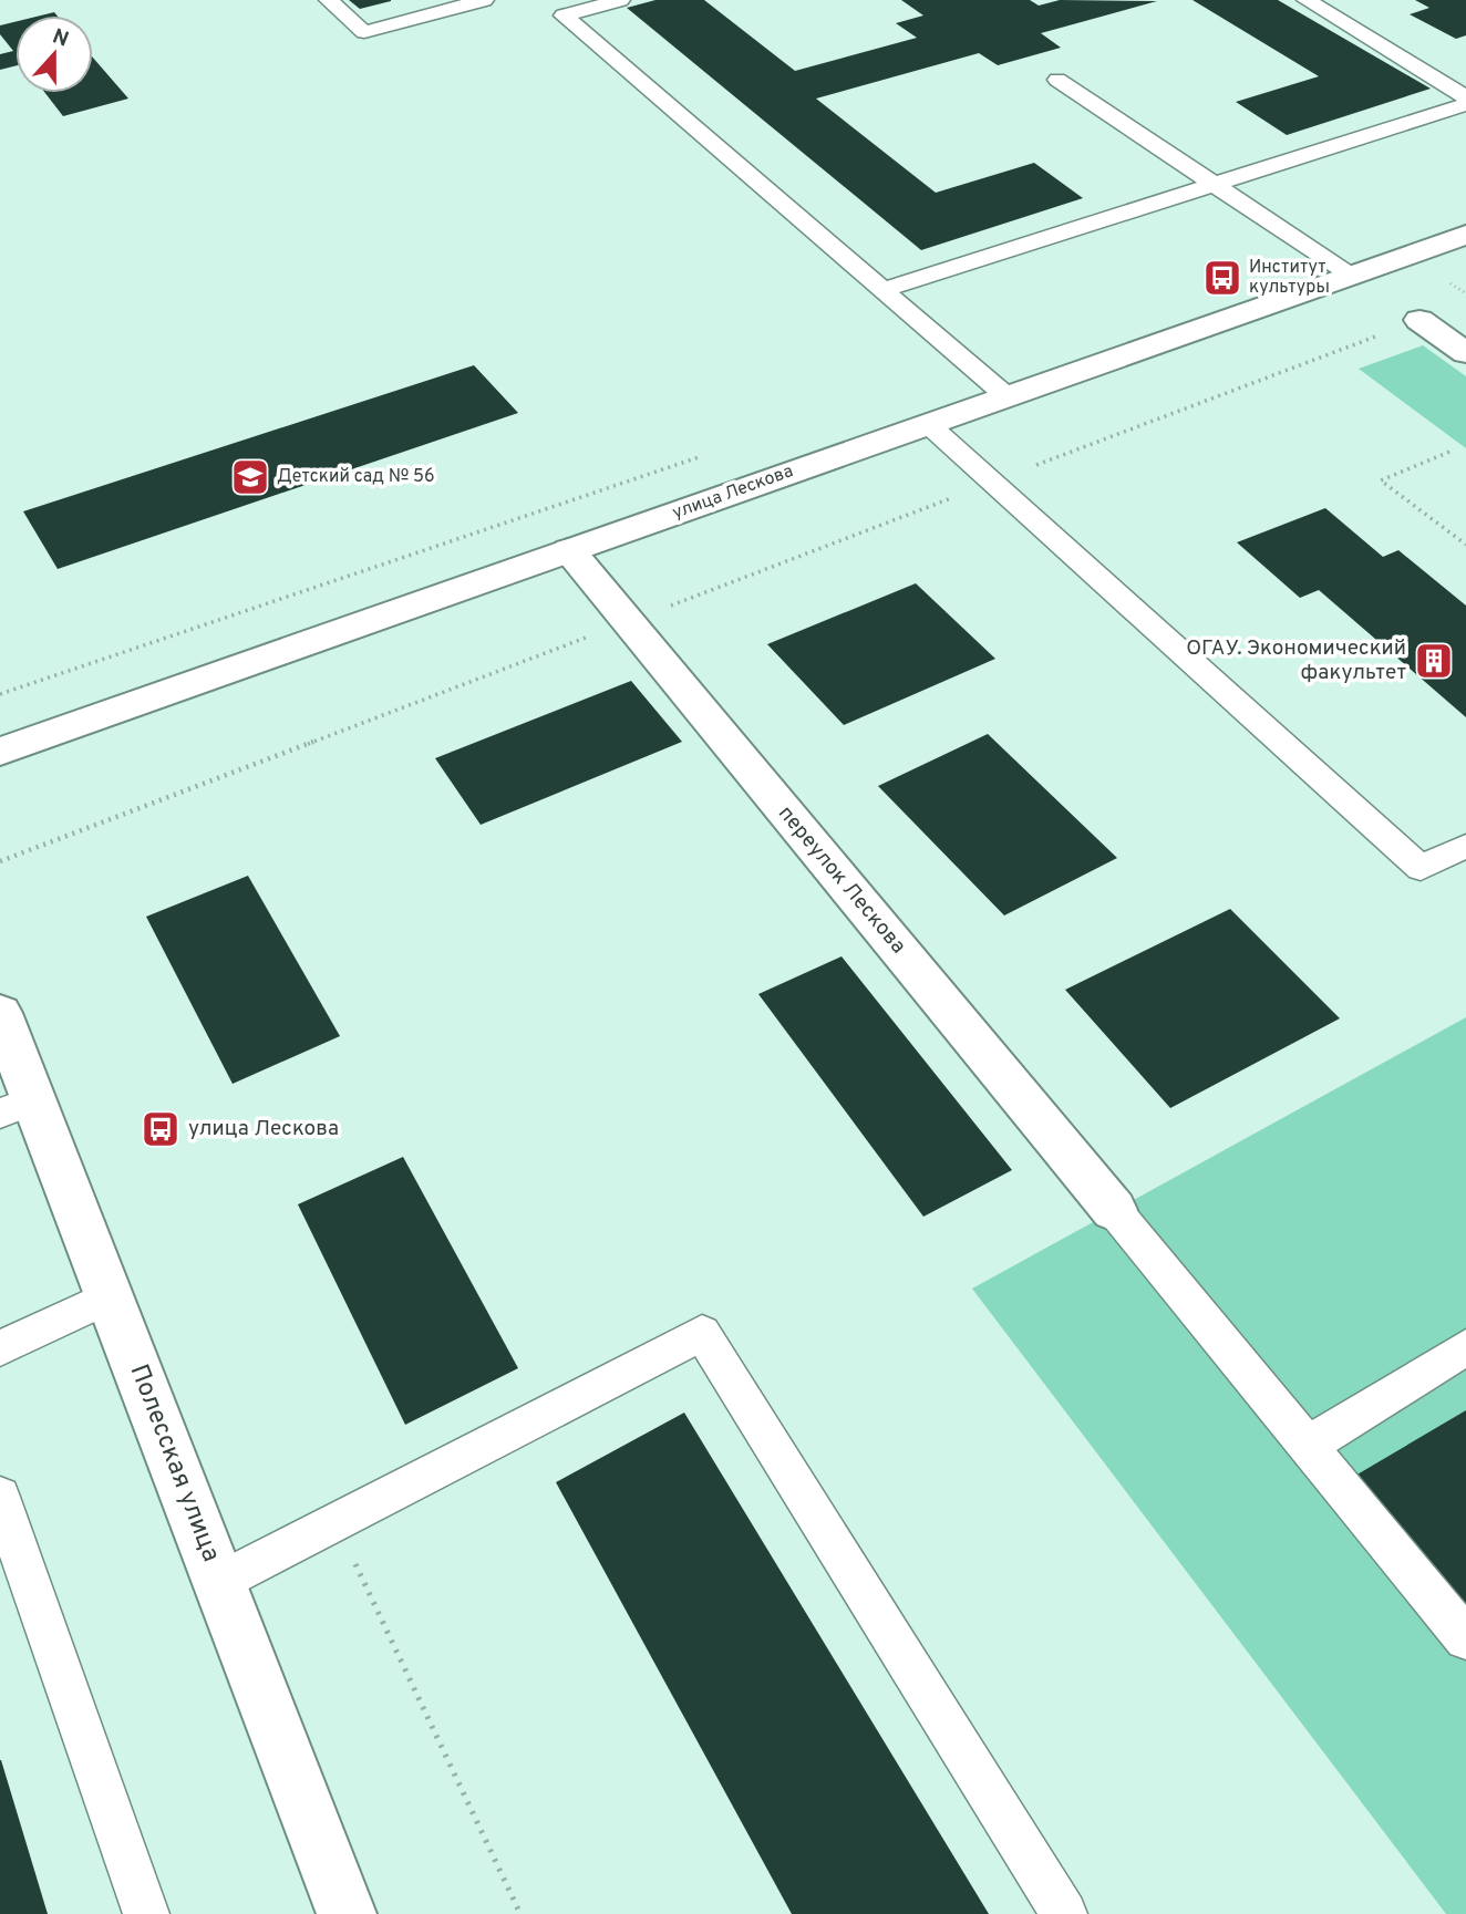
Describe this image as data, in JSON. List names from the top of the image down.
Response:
{
  "streets": {
    "main road": ["улица Лескова", "переулок Лескова", "Полесская улица"]
  },
  "crossings": [
    ["улица Лескова", "переулок Лескова"]
  ],
  "places": {
    "bus stop": ["Институт культуры", "улица Лескова"],
    "school or university": ["Детский сад № 56"],
    "building": ["ОГАУ. Экономический факультет"]
  },
  "north": "top"
}
